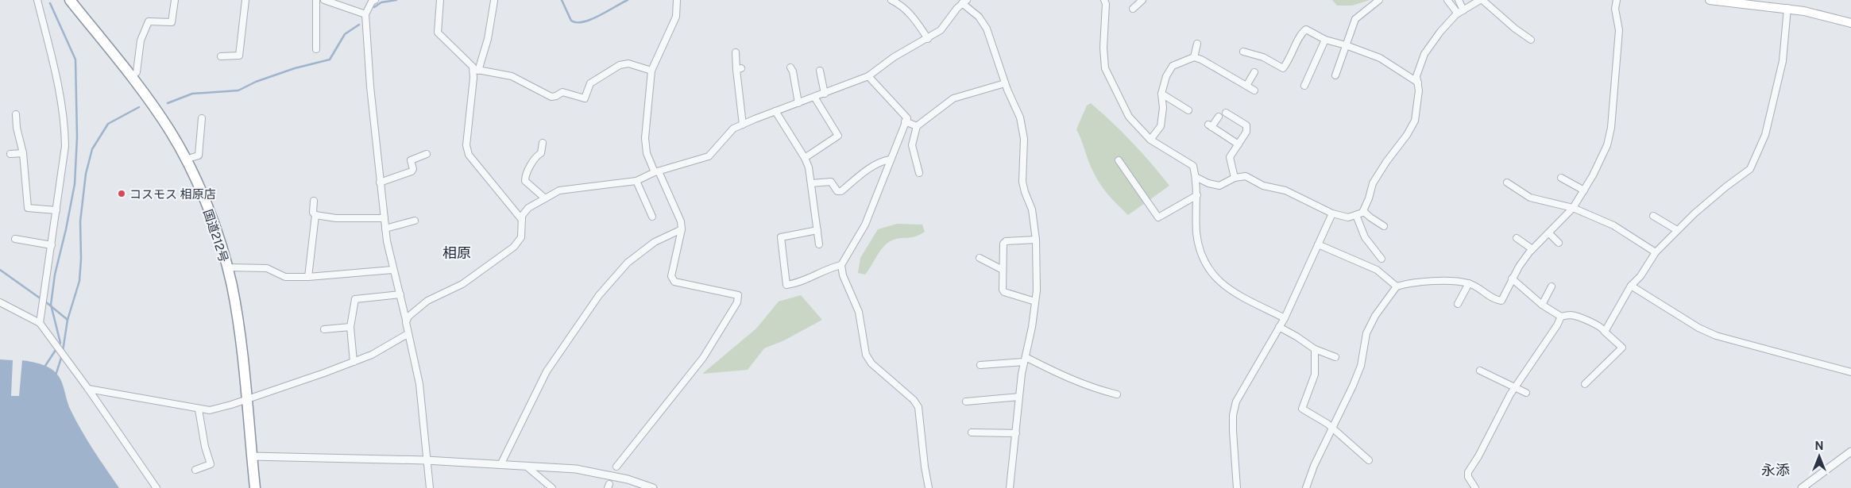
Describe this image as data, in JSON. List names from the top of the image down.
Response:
{
  "streets": {
    "highway": ["国道212号"]
  },
  "districts": ["相原", "永添"],
  "places": ["コスモス 相原店"],
  "north": "top"
}
